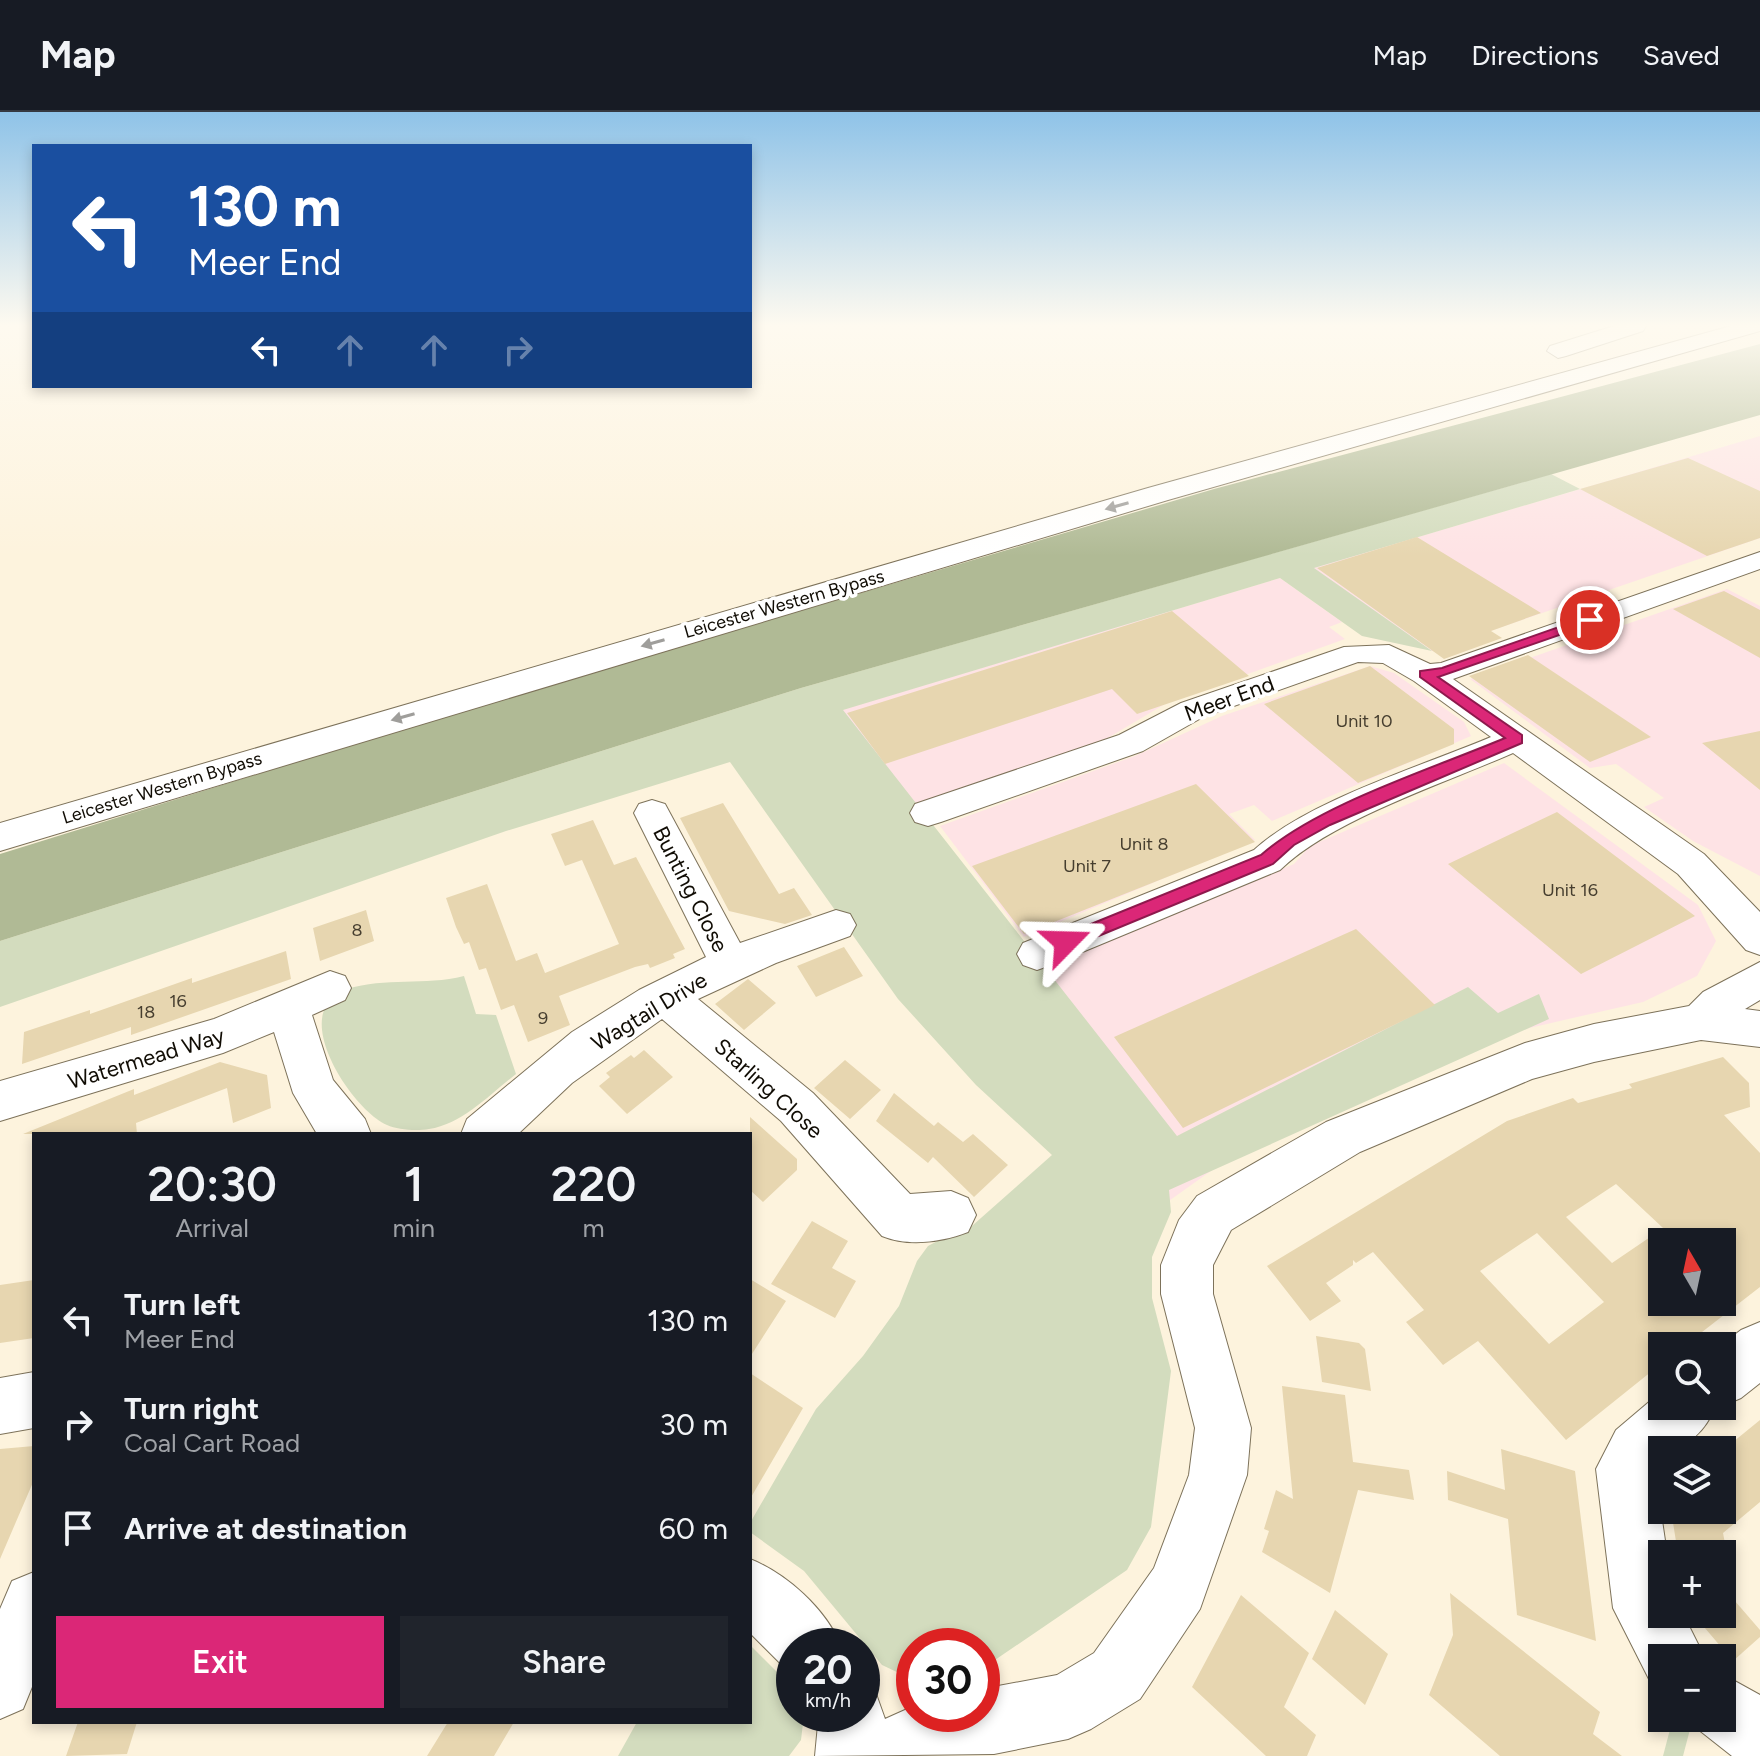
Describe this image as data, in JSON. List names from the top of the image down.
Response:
{
  "streets": {
    "highway": ["Leicester Western Bypass"],
    "street": [
      "Meer End",
      "Bunting Close",
      "Wagtail Drive",
      "Watermead Way",
      "Starling Close"
    ]
  },
  "crossings": [
    ["Bunting Close", "Wagtail Drive"],
    ["Wagtail Drive", "Starling Close"]
  ],
  "house_numbers": [
    "Unit 10",
    "Unit 8",
    "Unit 7",
    "Unit 16",
    "8",
    "16",
    "18",
    "9"
  ],
  "north": "top",
  "page": {
    "header": "Map",
    "nav": ["Map", "Directions", "Saved"],
    "turn": ["130 m", "Meer End"],
    "eta": [
      "20:30",
      "Arrival",
      "1",
      "min",
      "220",
      "m"
    ],
    "map_buttons": ["+", "−"],
    "list": [
      {
        "name": "Turn left",
        "note": "Meer End",
        "value": "130 m"
      },
      {
        "name": "Turn right",
        "note": "Coal Cart Road",
        "value": "30 m"
      },
      {
        "name": "Arrive at destination",
        "value": "60 m"
      }
    ],
    "buttons": ["Exit", "Share"],
    "speed": "20 km/h",
    "limit": "30"
  }
}
